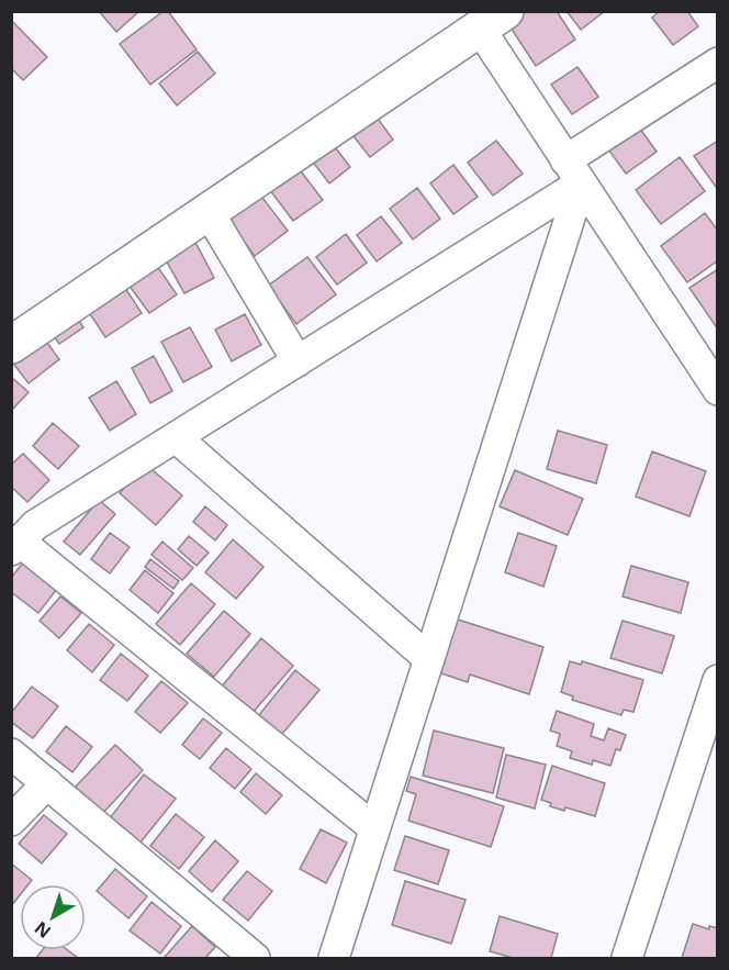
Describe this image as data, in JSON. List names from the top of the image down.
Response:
{
  "north": "bottom left"
}
